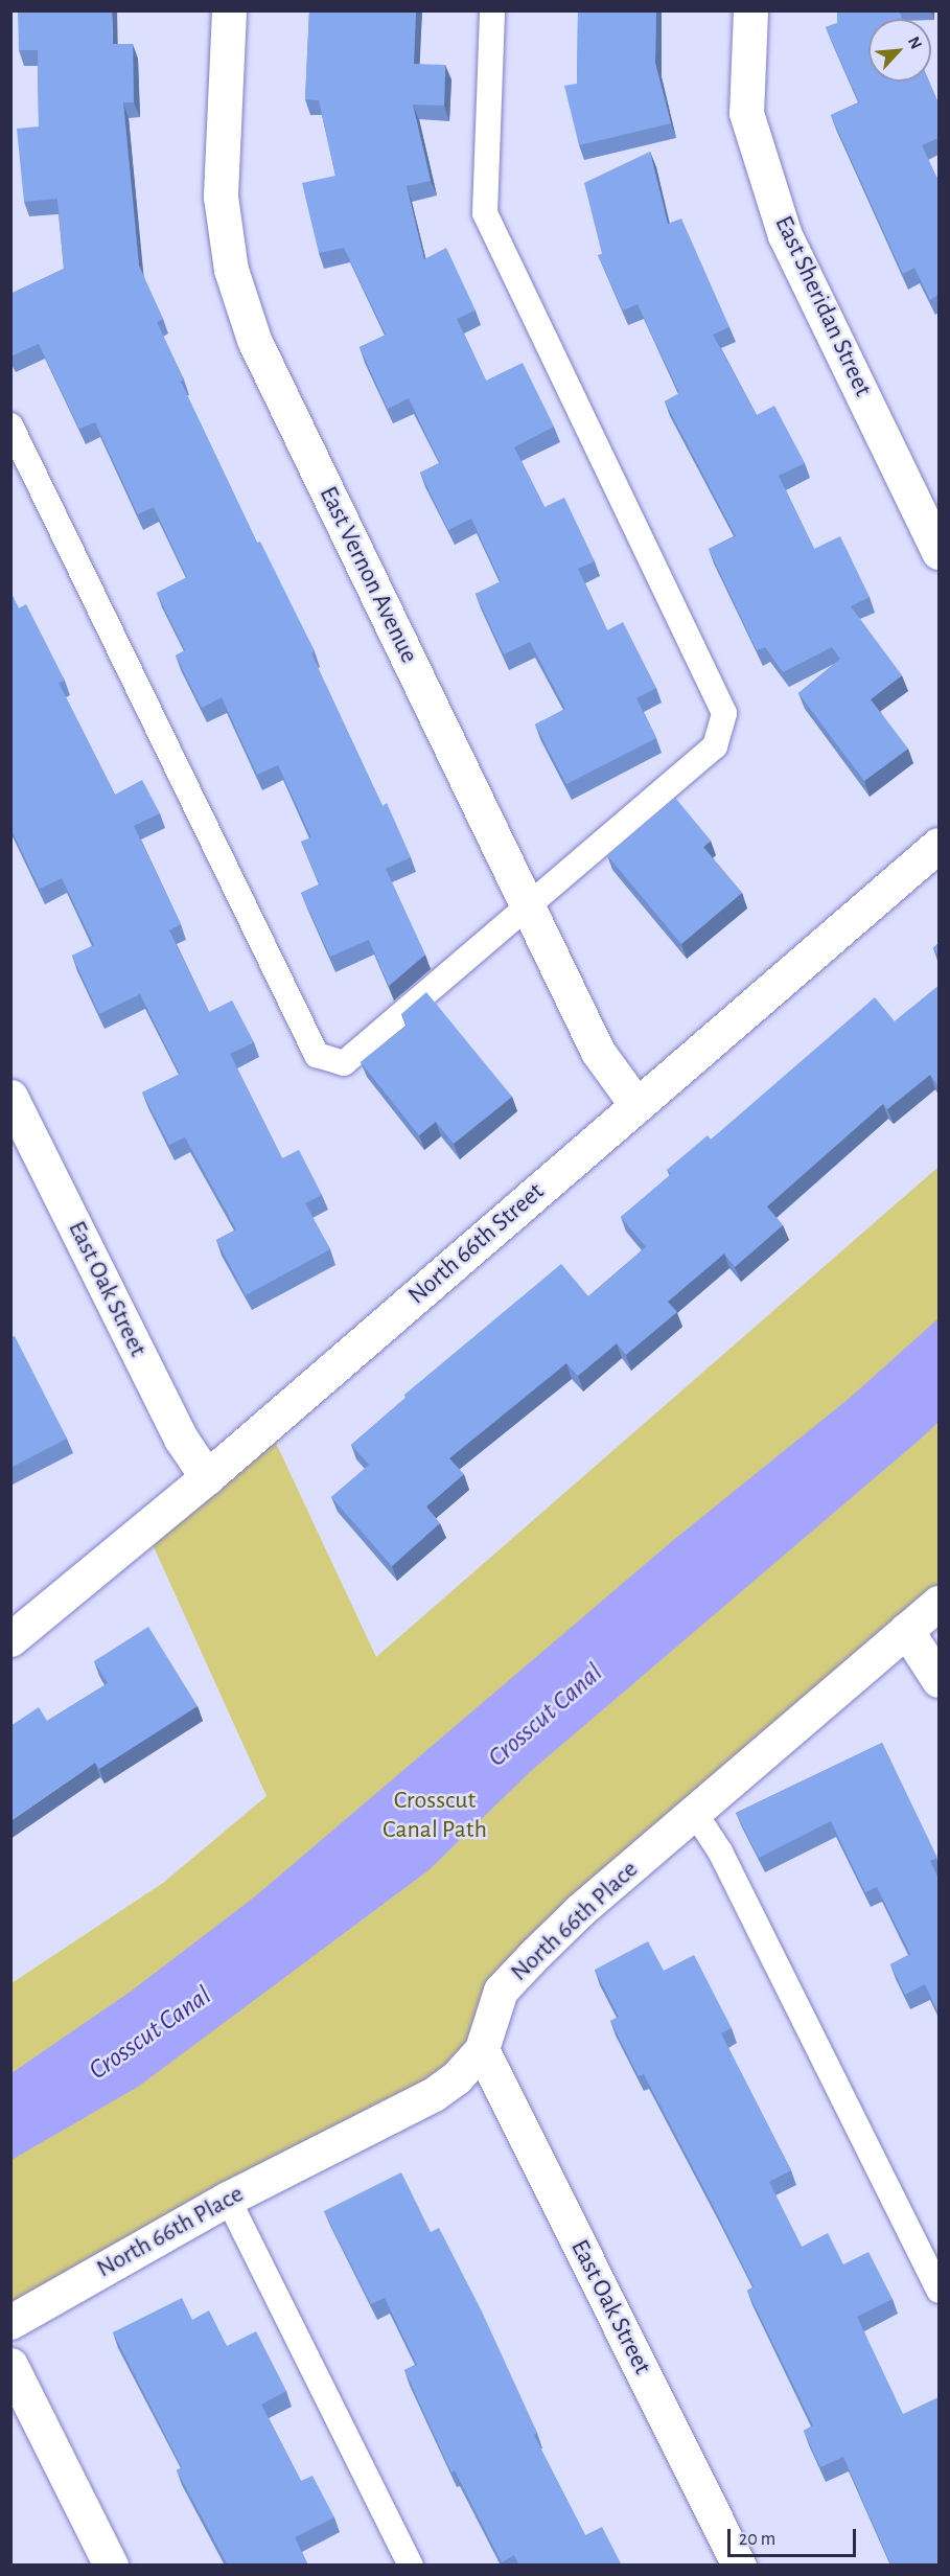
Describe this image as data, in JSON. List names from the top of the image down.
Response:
{
  "streets": {
    "street": [
      "East Sheridan Street",
      "East Vernon Avenue",
      "North 66th Street",
      "East Oak Street",
      "North 66th Place"
    ]
  },
  "crossings": [
    ["East Vernon Avenue", "North 66th Street"],
    ["North 66th Street", "East Oak Street"],
    ["East Oak Street", "North 66th Place"]
  ],
  "water": ["Crosscut Canal"],
  "parks": ["Crosscut Canal Path"],
  "scale_bar": "20 m",
  "north": "top right"
}
